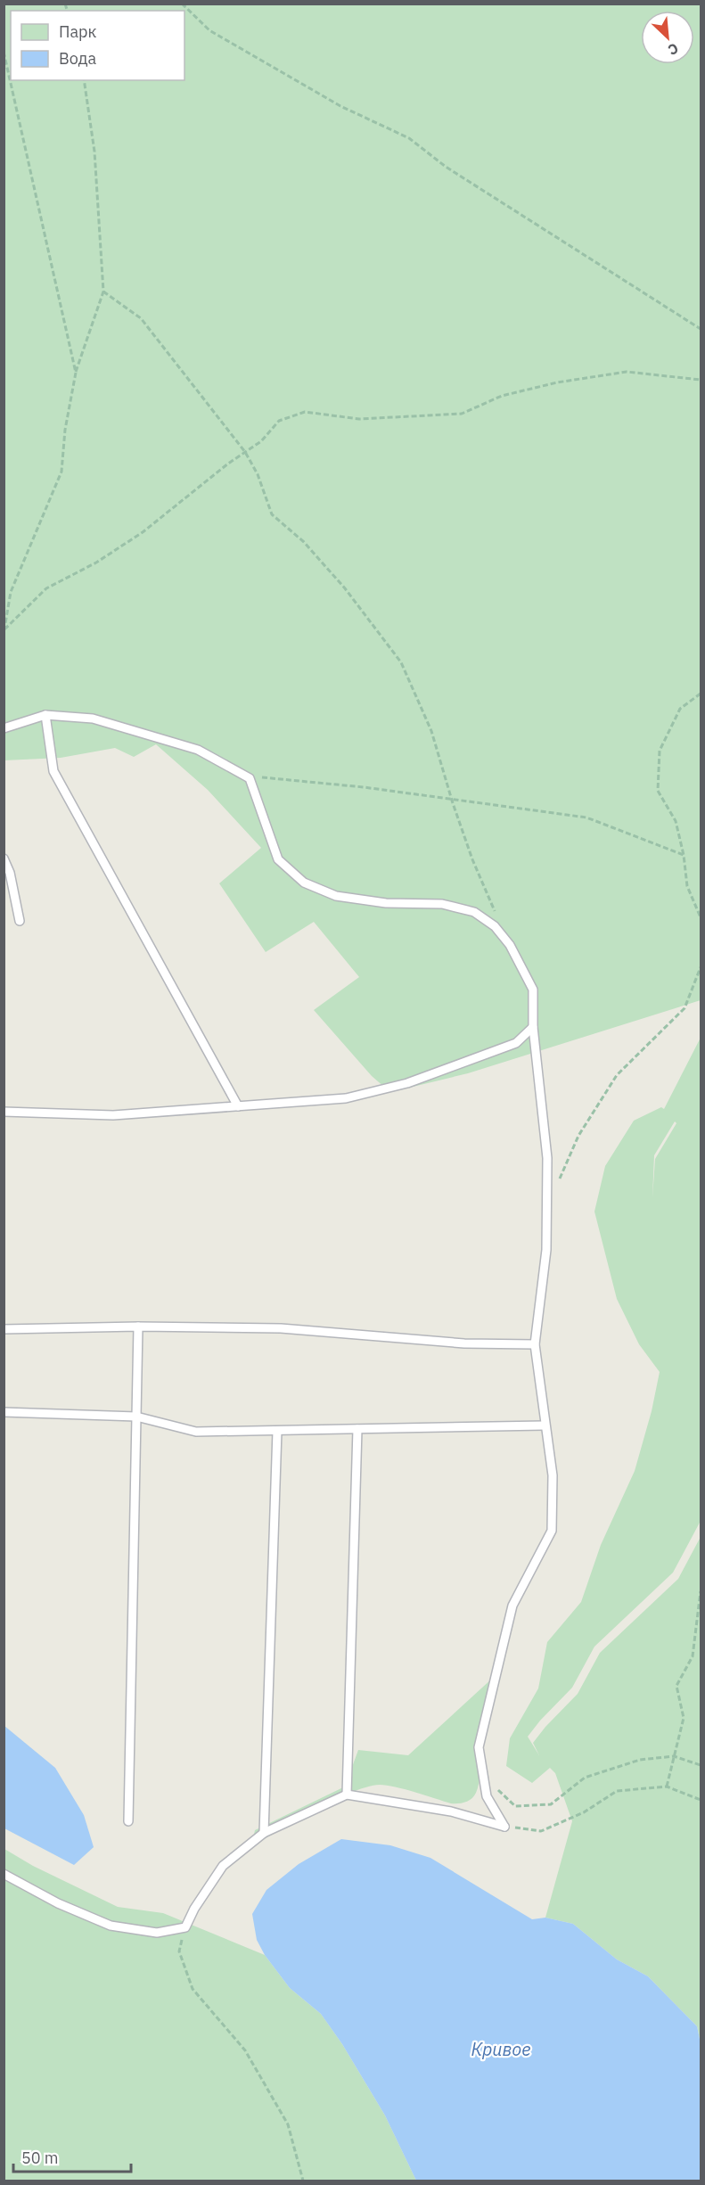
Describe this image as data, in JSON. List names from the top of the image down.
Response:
{
  "water": ["Кривое"],
  "legend": ["Парк", "Вода"],
  "scale_bar": "50 m",
  "north": "bottom right"
}
